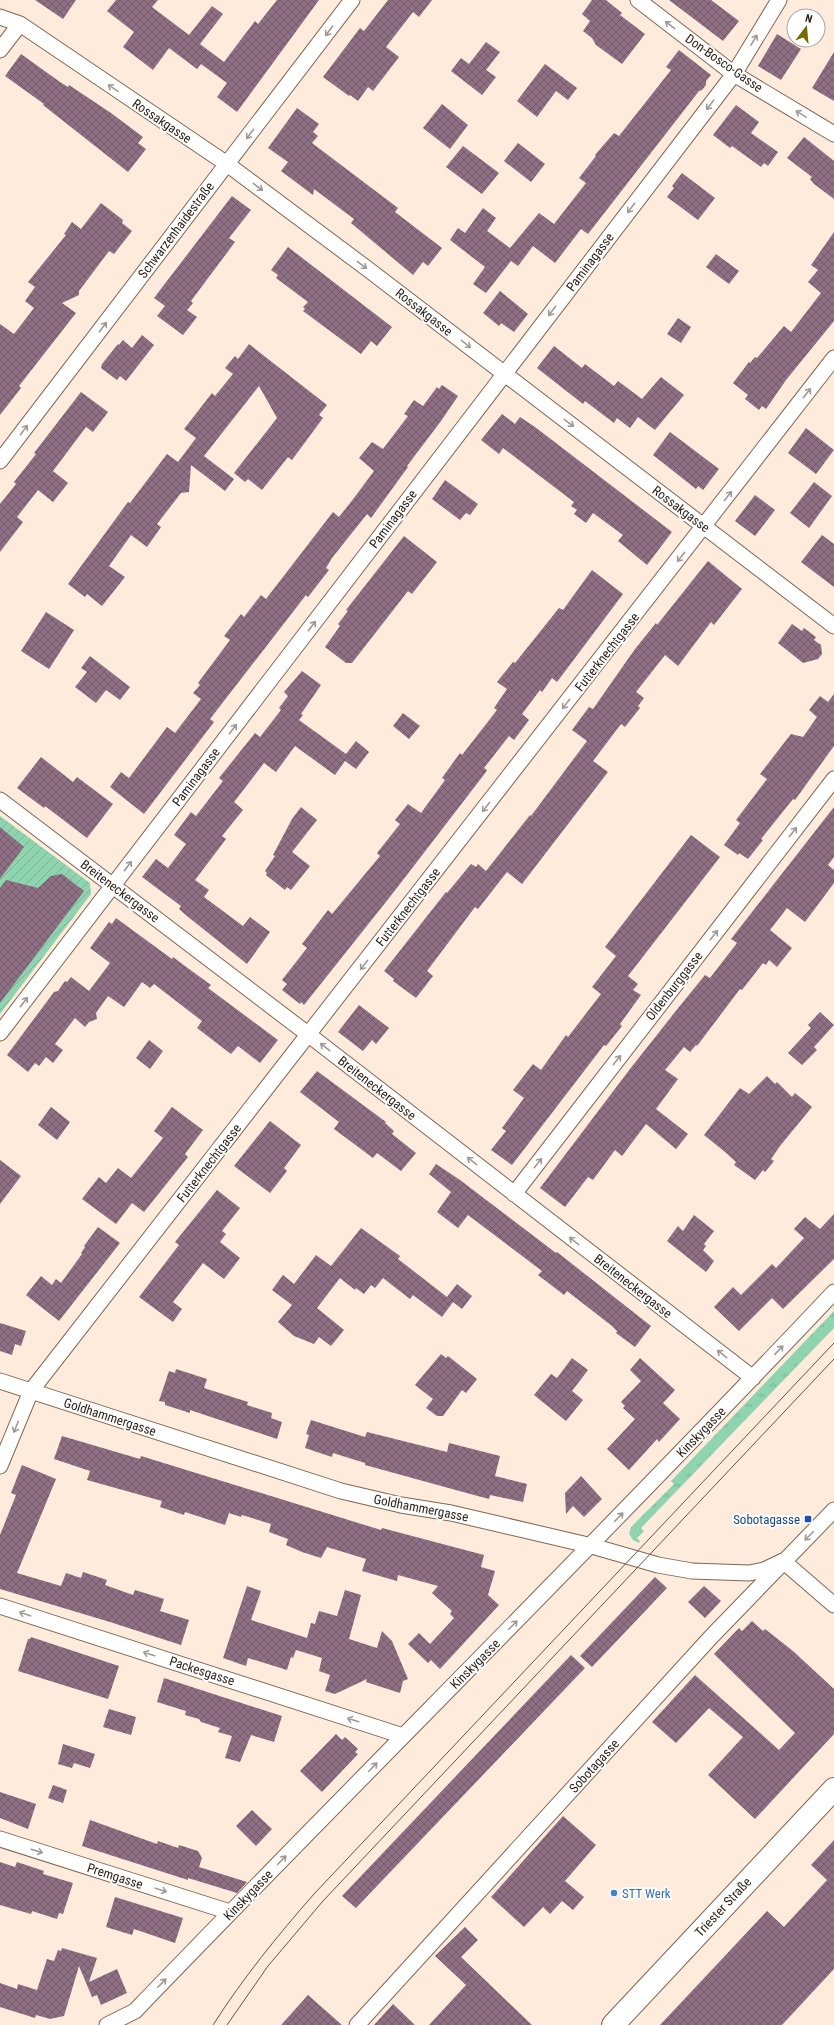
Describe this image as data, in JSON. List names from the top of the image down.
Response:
{
  "streets": {
    "main road": ["Triester Straße"],
    "street": [
      "Don-Bosco-Gasse",
      "Rossakgasse",
      "Schwarzenhaidestraße",
      "Paminagasse",
      "Futterknechtgasse",
      "Breiteneckergasse",
      "Oldenburggasse",
      "Goldhammergasse",
      "Kinskygasse",
      "Packesgasse",
      "Sobotagasse",
      "Premgasse"
    ]
  },
  "crossings": [
    ["Don-Bosco-Gasse", "Paminagasse"],
    ["Rossakgasse", "Schwarzenhaidestraße"],
    ["Rossakgasse", "Paminagasse"],
    ["Rossakgasse", "Futterknechtgasse"],
    ["Paminagasse", "Breiteneckergasse"],
    ["Futterknechtgasse", "Breiteneckergasse"],
    ["Futterknechtgasse", "Goldhammergasse"],
    ["Breiteneckergasse", "Oldenburggasse"],
    ["Breiteneckergasse", "Kinskygasse"],
    ["Goldhammergasse", "Kinskygasse"],
    ["Goldhammergasse", "Sobotagasse"],
    ["Kinskygasse", "Packesgasse"],
    ["Kinskygasse", "Premgasse"]
  ],
  "one_way": [
    "Don-Bosco-Gasse",
    "Breiteneckergasse",
    "Oldenburggasse",
    "Kinskygasse",
    "Packesgasse",
    "Premgasse"
  ],
  "places": {
    "transit": ["Sobotagasse"],
    "other": ["STT Werk"]
  },
  "north": "top"
}
